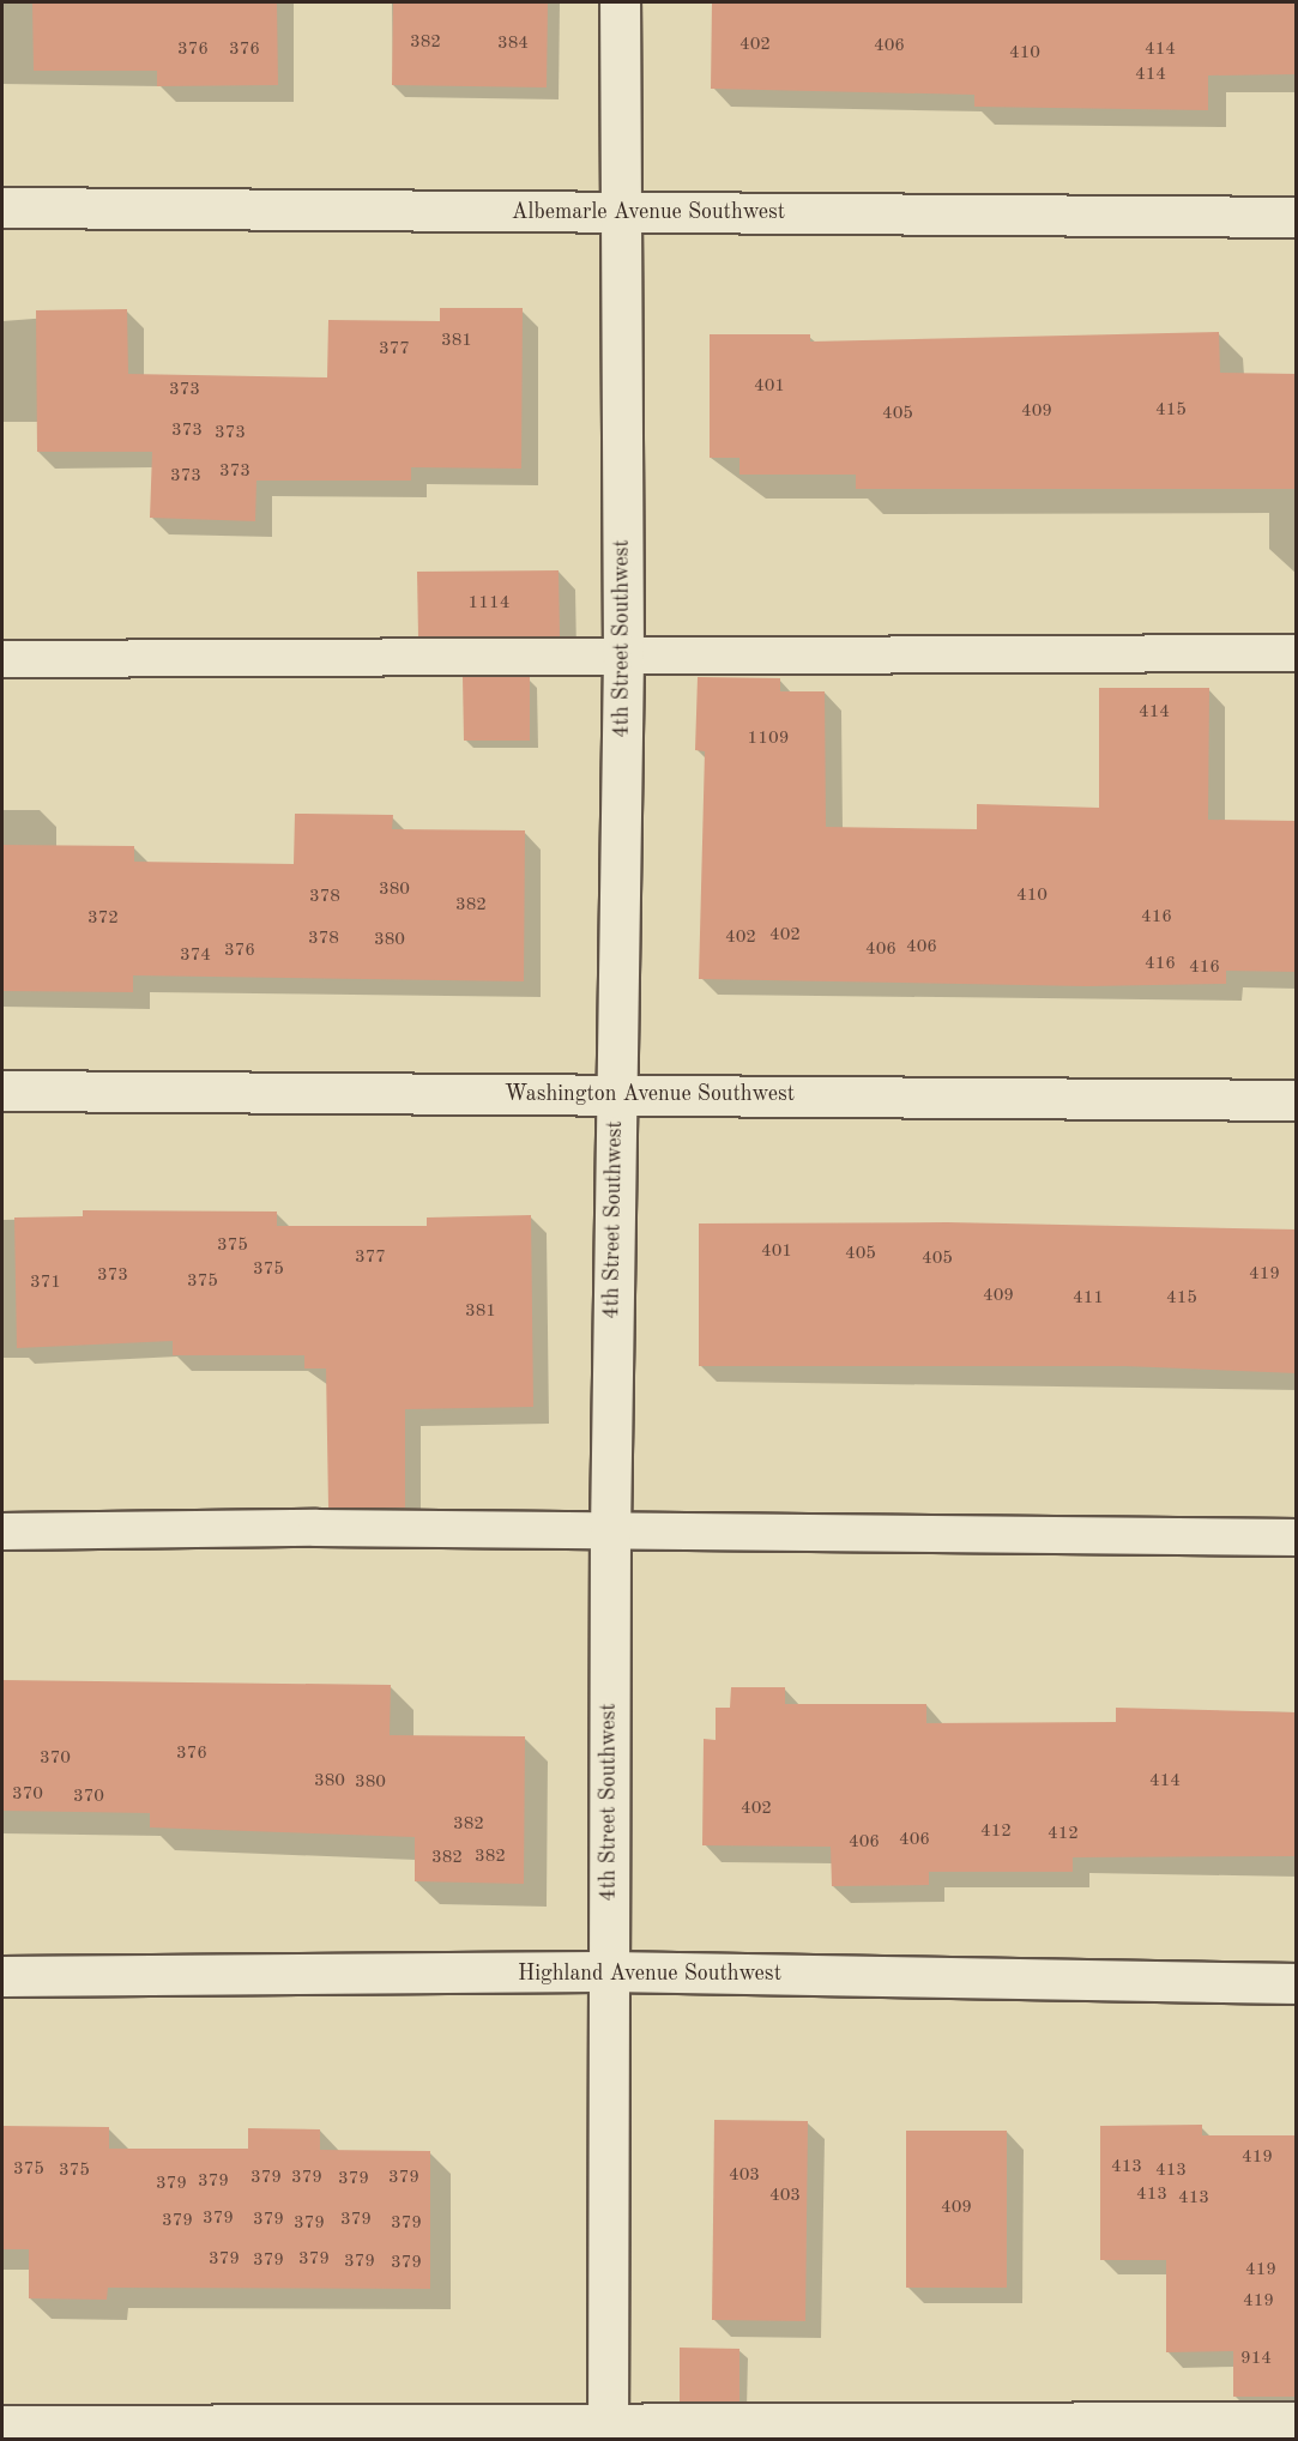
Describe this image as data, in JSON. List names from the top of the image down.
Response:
{
  "streets": {
    "street": [
      "Albemarle Avenue Southwest",
      "4th Street Southwest",
      "Washington Avenue Southwest",
      "Highland Avenue Southwest"
    ]
  },
  "crossings": [
    ["Albemarle Avenue Southwest", "4th Street Southwest"],
    ["4th Street Southwest", "Washington Avenue Southwest"],
    ["4th Street Southwest", "Highland Avenue Southwest"]
  ],
  "house_numbers": [
    "382",
    "384",
    "402",
    "406",
    "376",
    "376",
    "414",
    "410",
    "414",
    "381",
    "377",
    "401",
    "373",
    "415",
    "409",
    "405",
    "373",
    "373",
    "373",
    "373",
    "1114",
    "414",
    "1109",
    "380",
    "410",
    "378",
    "382",
    "416",
    "372",
    "402",
    "402",
    "378",
    "380",
    "406",
    "406",
    "376",
    "374",
    "416",
    "416",
    "375",
    "401",
    "405",
    "377",
    "405",
    "375",
    "419",
    "373",
    "375",
    "371",
    "409",
    "411",
    "415",
    "381",
    "376",
    "370",
    "380",
    "414",
    "380",
    "370",
    "370",
    "402",
    "382",
    "412",
    "412",
    "406",
    "406",
    "382",
    "382",
    "419",
    "413",
    "375",
    "375",
    "413",
    "403",
    "379",
    "379",
    "379",
    "379",
    "379",
    "379",
    "413",
    "403",
    "413",
    "409",
    "379",
    "379",
    "379",
    "379",
    "379",
    "379",
    "379",
    "379",
    "379",
    "379",
    "379",
    "419",
    "419",
    "914"
  ]
}
